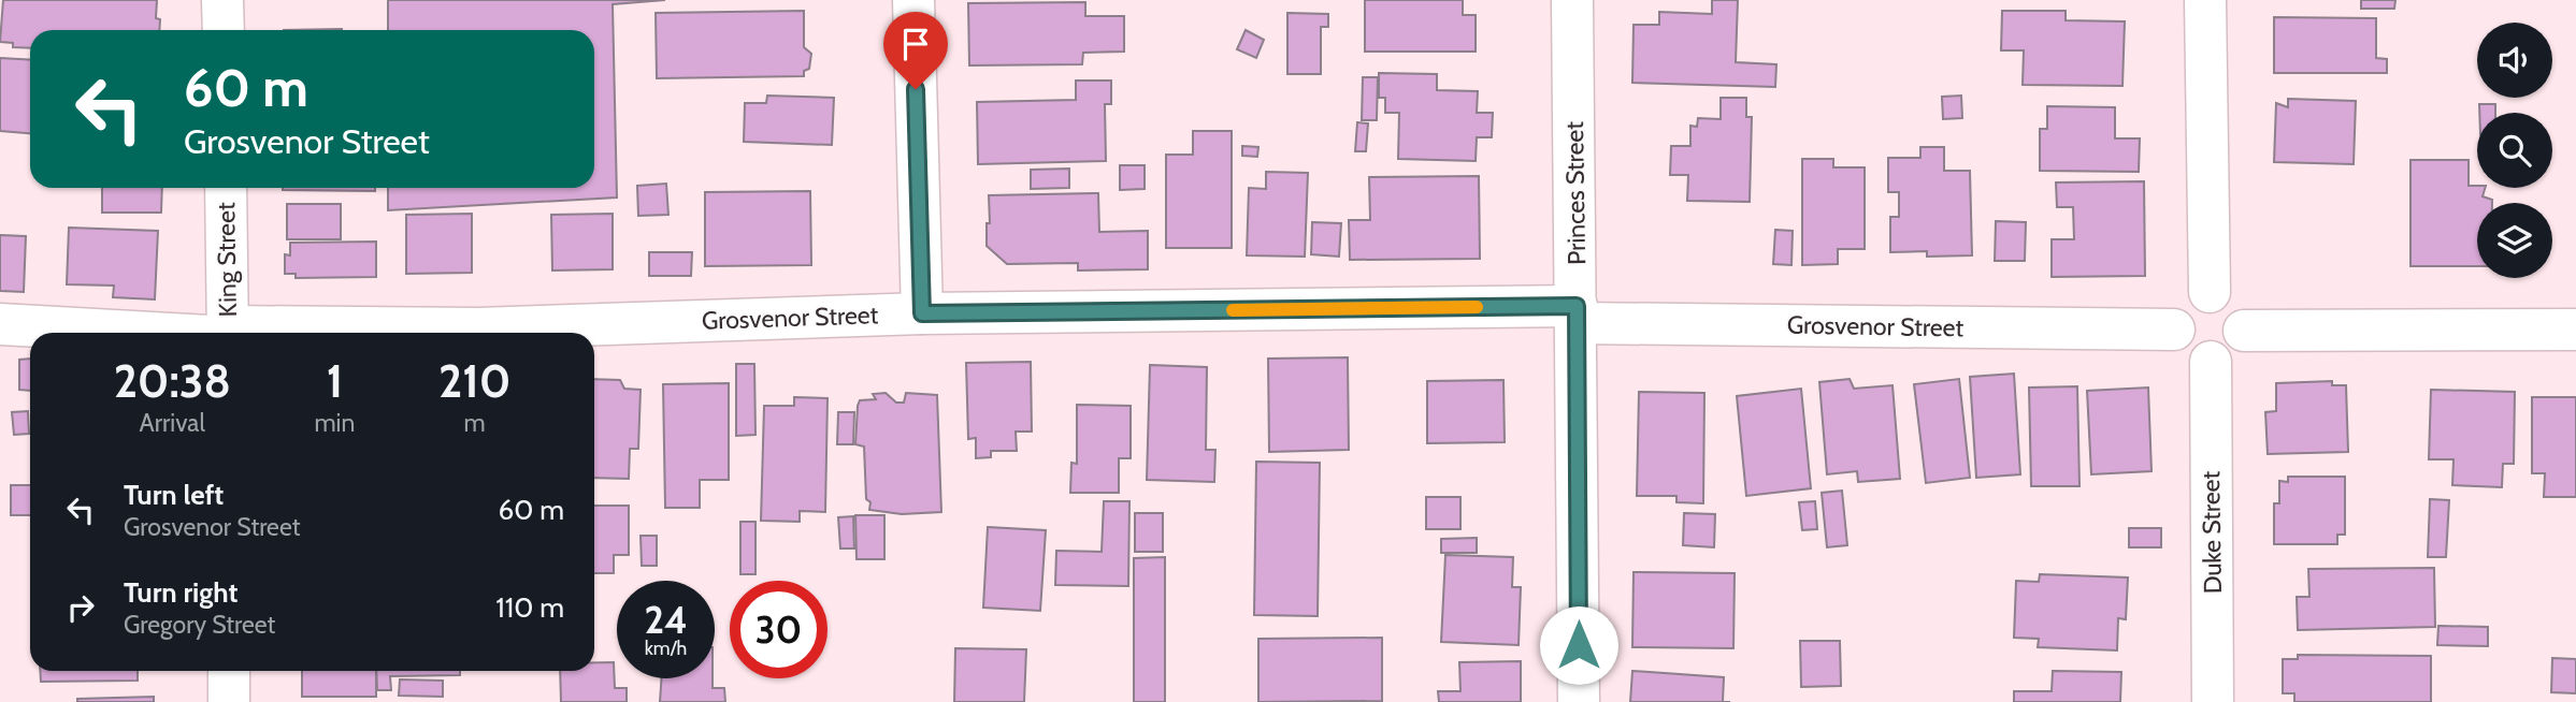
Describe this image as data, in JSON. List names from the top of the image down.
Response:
{
  "streets": {
    "street": [
      "Princes Street",
      "King Street",
      "Grosvenor Street",
      "Duke Street"
    ]
  },
  "crossings": [
    ["Princes Street", "Grosvenor Street"],
    ["Grosvenor Street", "Duke Street"]
  ],
  "page": {
    "turn": ["60 m", "Grosvenor Street"],
    "eta": [
      "20:38",
      "Arrival",
      "1",
      "min",
      "210",
      "m"
    ],
    "list": [
      {
        "name": "Turn left",
        "note": "Grosvenor Street",
        "value": "60 m"
      },
      {
        "name": "Turn right",
        "note": "Gregory Street",
        "value": "110 m"
      }
    ],
    "speed": "24 km/h",
    "limit": "30"
  }
}
